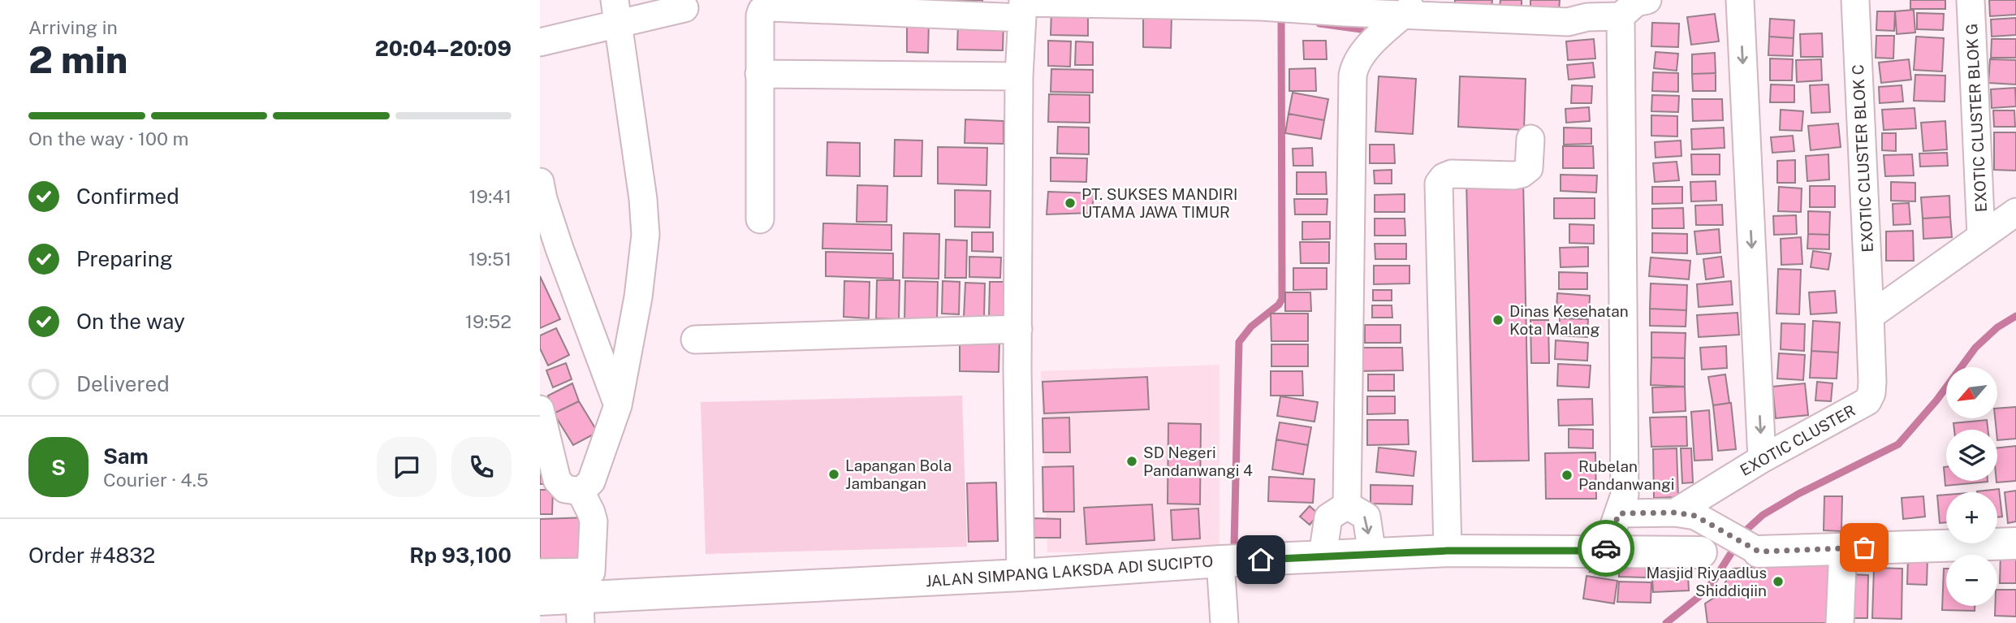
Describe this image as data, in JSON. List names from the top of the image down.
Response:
{
  "streets": {
    "street": [
      "EXOTIC CLUSTER BLOK G",
      "EXOTIC CLUSTER BLOK C",
      "EXOTIC CLUSTER",
      "JALAN SIMPANG LAKSDA ADI SUCIPTO"
    ]
  },
  "crossings": [
    ["EXOTIC CLUSTER BLOK C", "EXOTIC CLUSTER"]
  ],
  "places": [
    "PT. SUKSES MANDIRI UTAMA JAWA TIMUR",
    "Dinas Kesehatan Kota Malang",
    "SD Negeri Pandanwangi 4",
    "Lapangan Bola Jambangan",
    "Rubelan Pandanwangi",
    "Masjid Riyaadlus Shiddiqiin"
  ],
  "north": "bottom left",
  "page": {
    "heading": ["2 min", "Arriving in", "20:04–20:09"],
    "panel": [
      "Sam",
      "Courier · 4.5",
      "Order #4832",
      "Rp 93,100"
    ],
    "bar": "On the way · 100 m",
    "list": [
      ["Confirmed", "19:41"],
      ["Preparing", "19:51"],
      ["On the way", "19:52"],
      "Delivered"
    ],
    "map_buttons": ["+", "−"],
    "round": "S"
  }
}
